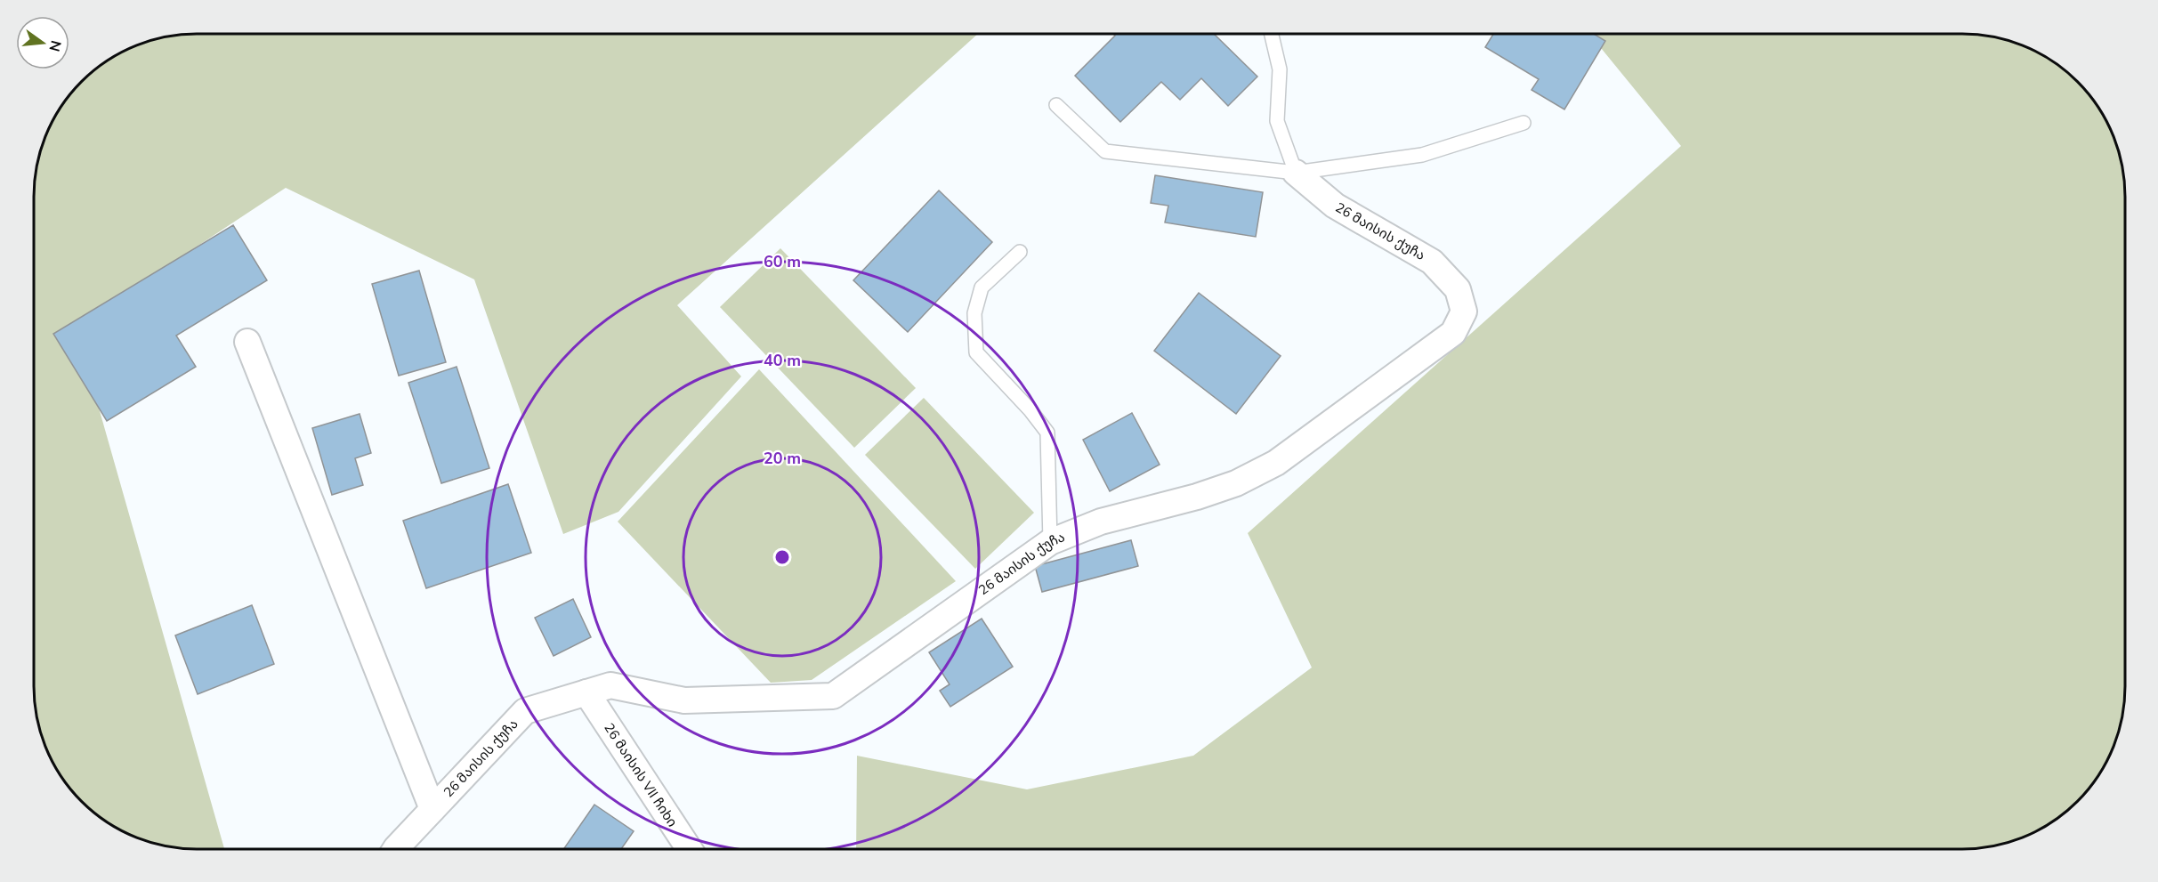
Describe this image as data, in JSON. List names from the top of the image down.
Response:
{
  "streets": {
    "street": ["26 მაისის ქუჩა", "26 მაისის VII ჩიხი"]
  },
  "crossings": [
    ["26 მაისის ქუჩა", "26 მაისის VII ჩიხი"]
  ],
  "north": "right",
  "rings": ["60 m", "40 m", "20 m"]
}
